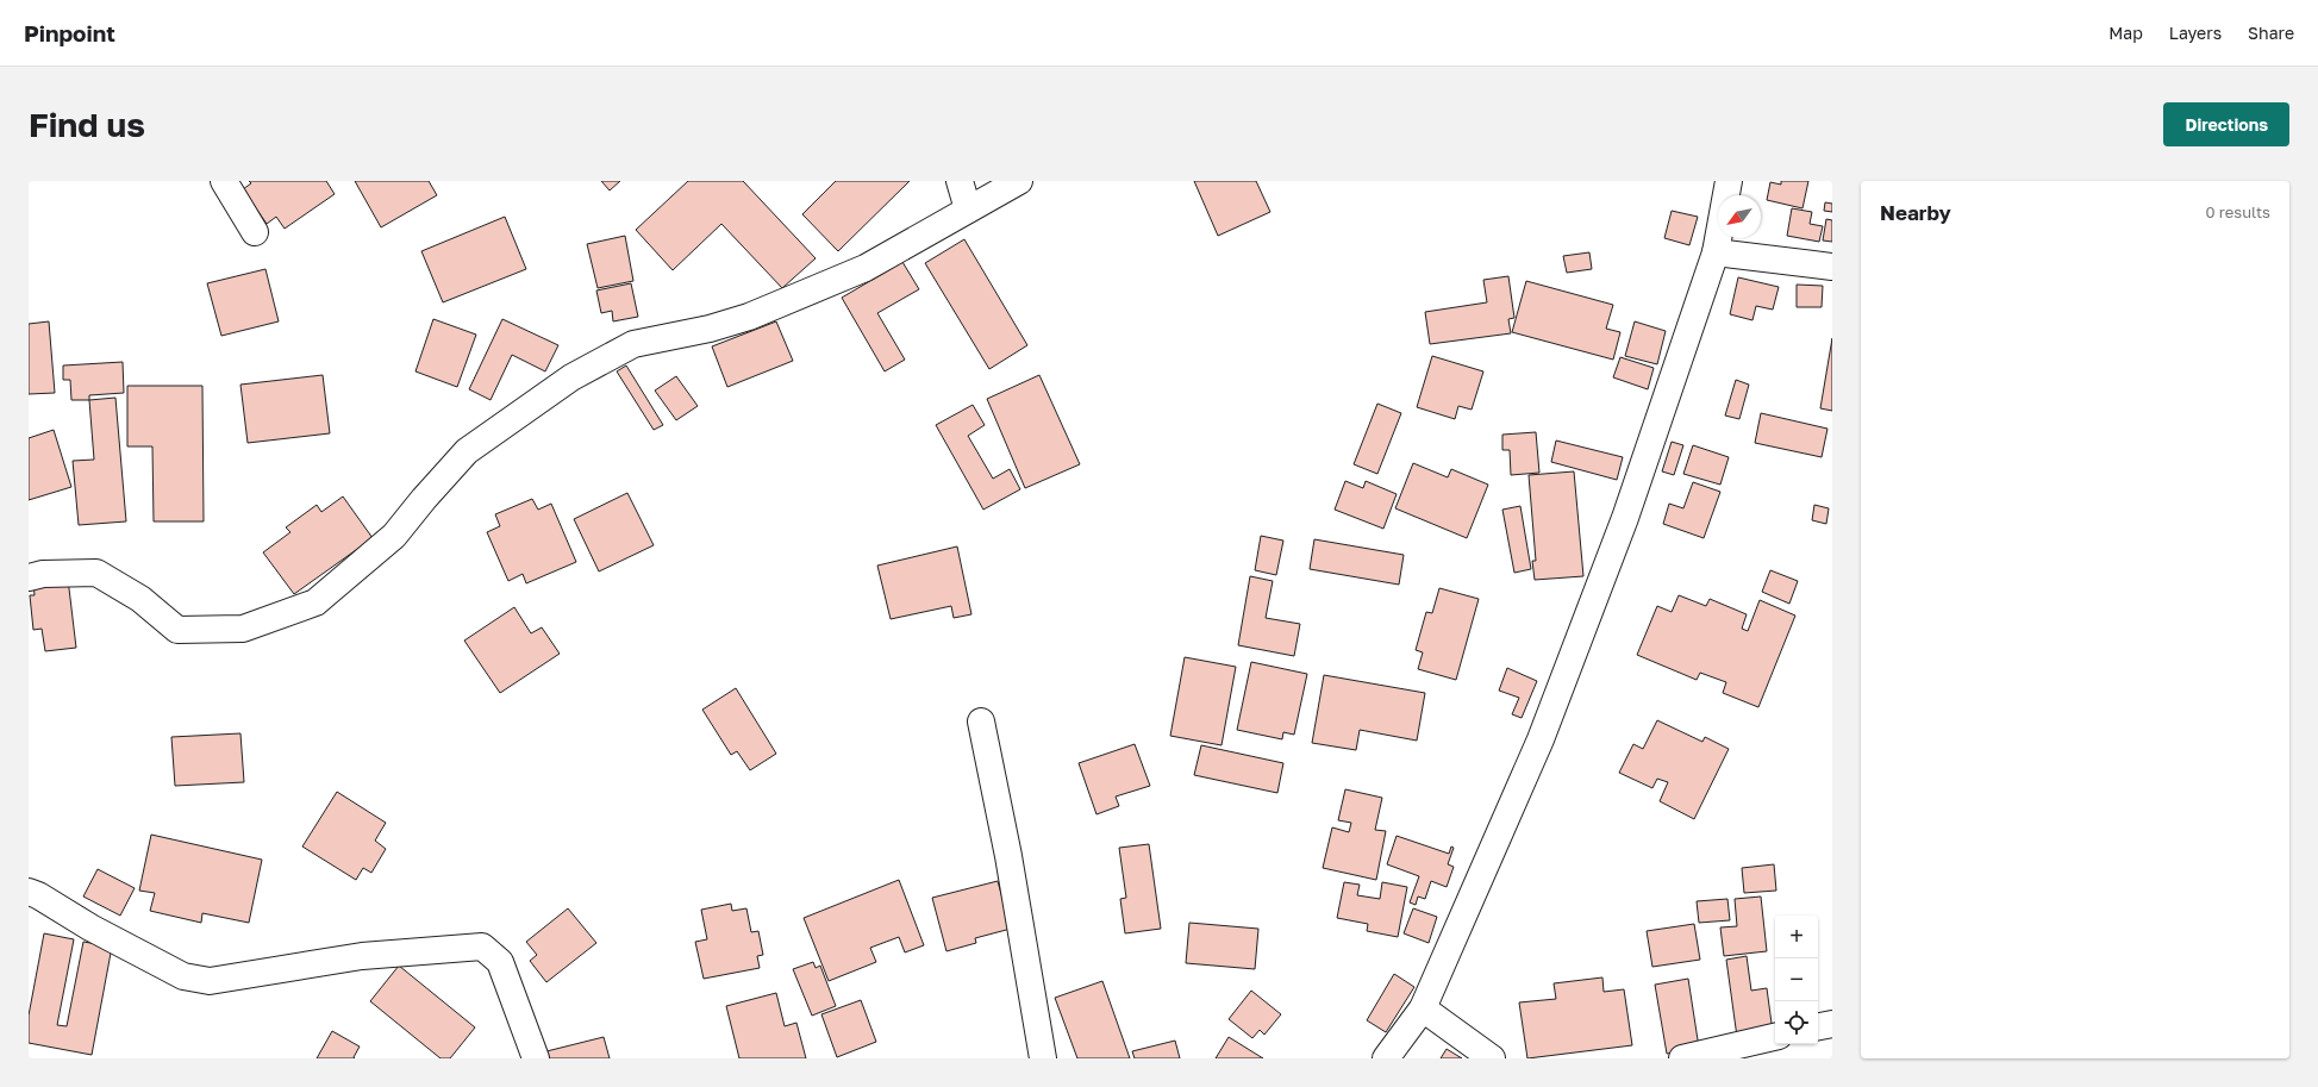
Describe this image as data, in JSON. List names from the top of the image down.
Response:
{
  "north": "bottom left",
  "page": {
    "header": "Pinpoint",
    "nav": ["Map", "Layers", "Share"],
    "buttons": "Directions",
    "title": "Find us",
    "heading": ["Nearby", "0 results"],
    "map_buttons": ["+", "−"]
  }
}
